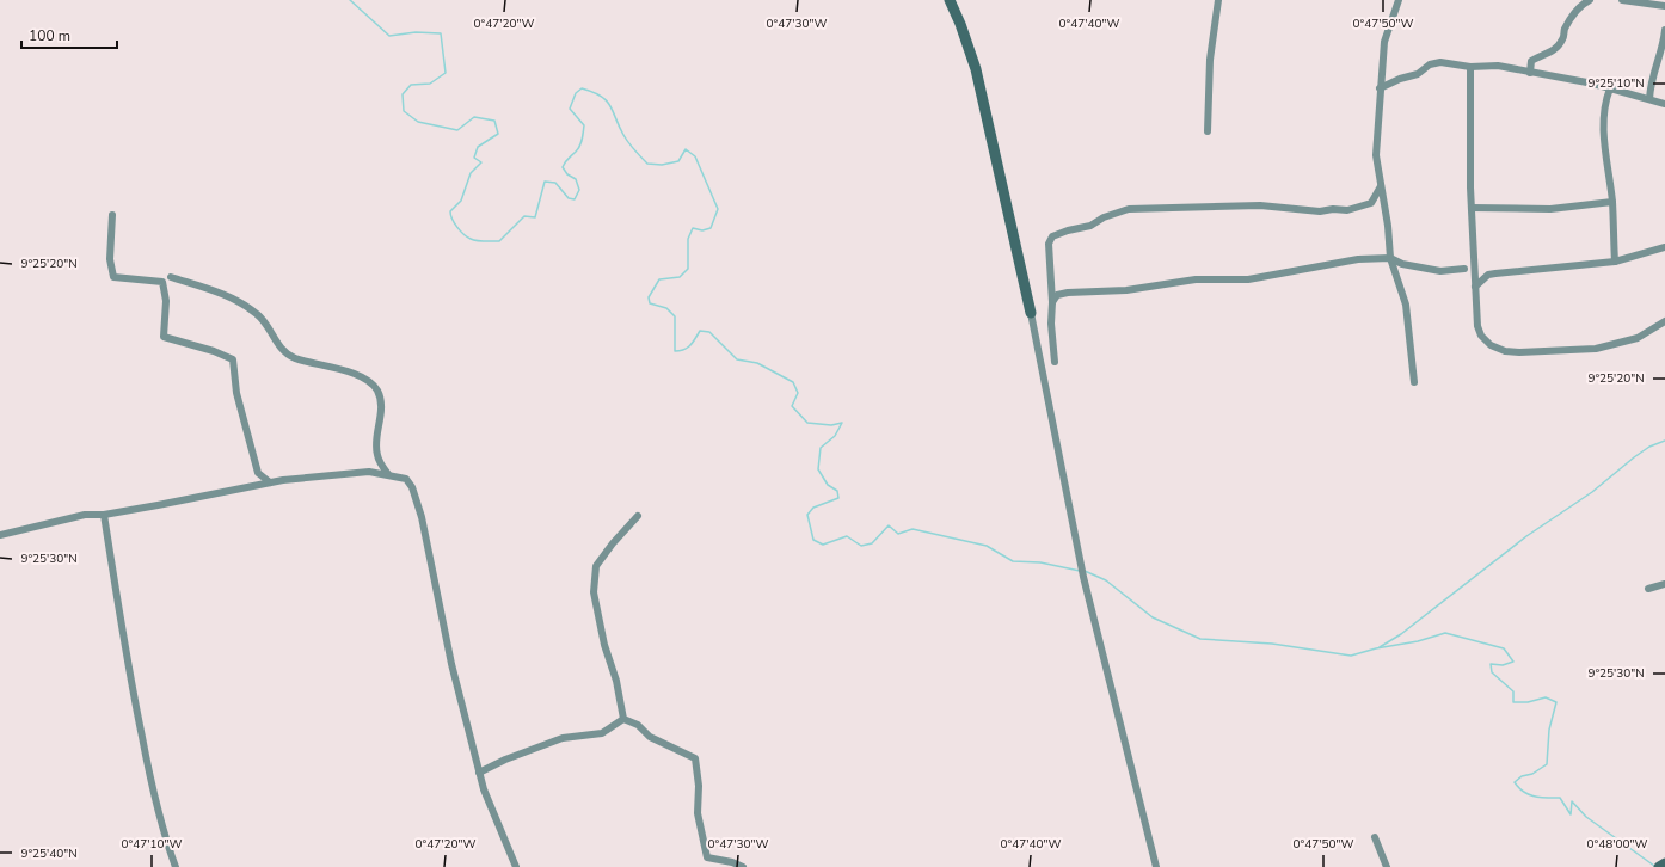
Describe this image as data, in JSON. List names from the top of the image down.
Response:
{
  "scale_bar": "100 m",
  "coordinates": [
    "0°47'20\"W",
    "0°47'30\"W",
    "0°47'40\"W",
    "0°47'50\"W",
    "9°25'10\"N",
    "9°25'20\"N",
    "9°25'30\"N",
    "0°47'10\"W",
    "0°48'00\"W",
    "9°25'40\"N"
  ]
}
